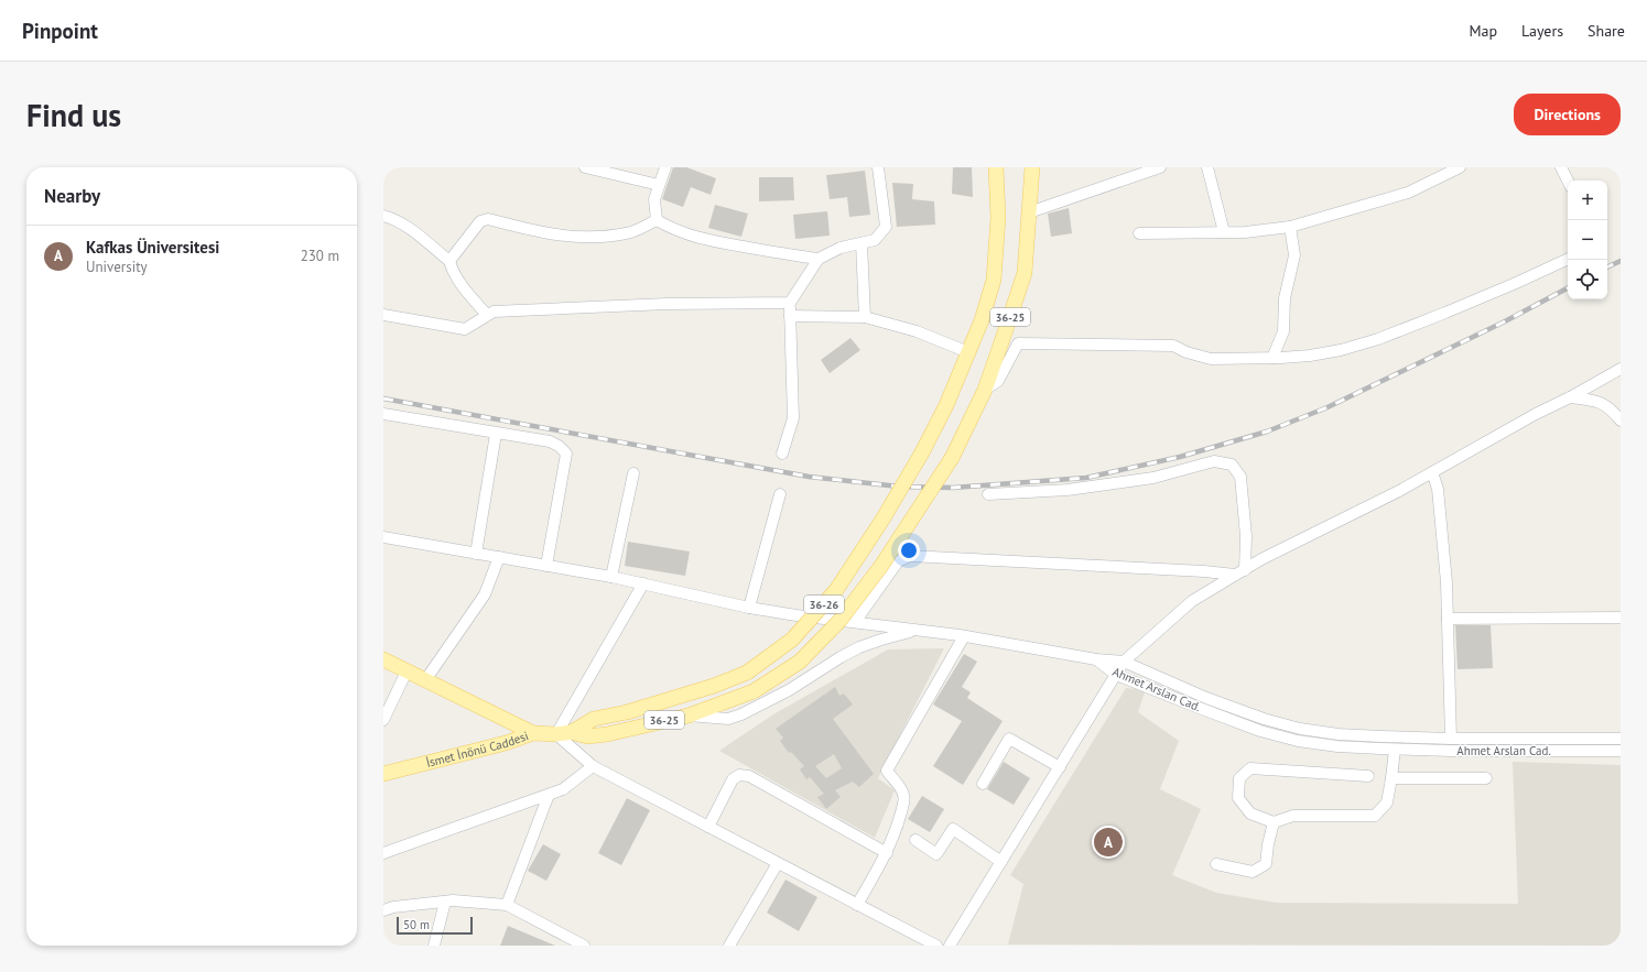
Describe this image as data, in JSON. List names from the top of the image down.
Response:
{
  "streets": {
    "main road": ["36-25", "36-26", "İsmet İnönü Caddesi"],
    "street": ["Ahmet Arslan Cad."]
  },
  "crossings": [
    ["36-25", "36-26"],
    ["36-25", "İsmet İnönü Caddesi"],
    ["36-26", "İsmet İnönü Caddesi"]
  ],
  "scale_bar": "50 m",
  "page": {
    "header": "Pinpoint",
    "nav": ["Map", "Layers", "Share"],
    "buttons": "Directions",
    "title": "Find us",
    "heading": "Nearby",
    "map_buttons": ["+", "−"],
    "list": [
      {
        "mark": "A",
        "name": "Kafkas Üniversitesi",
        "note": "University",
        "value": "230 m"
      }
    ],
    "pins": "A",
    "scale": "50 m"
  }
}
